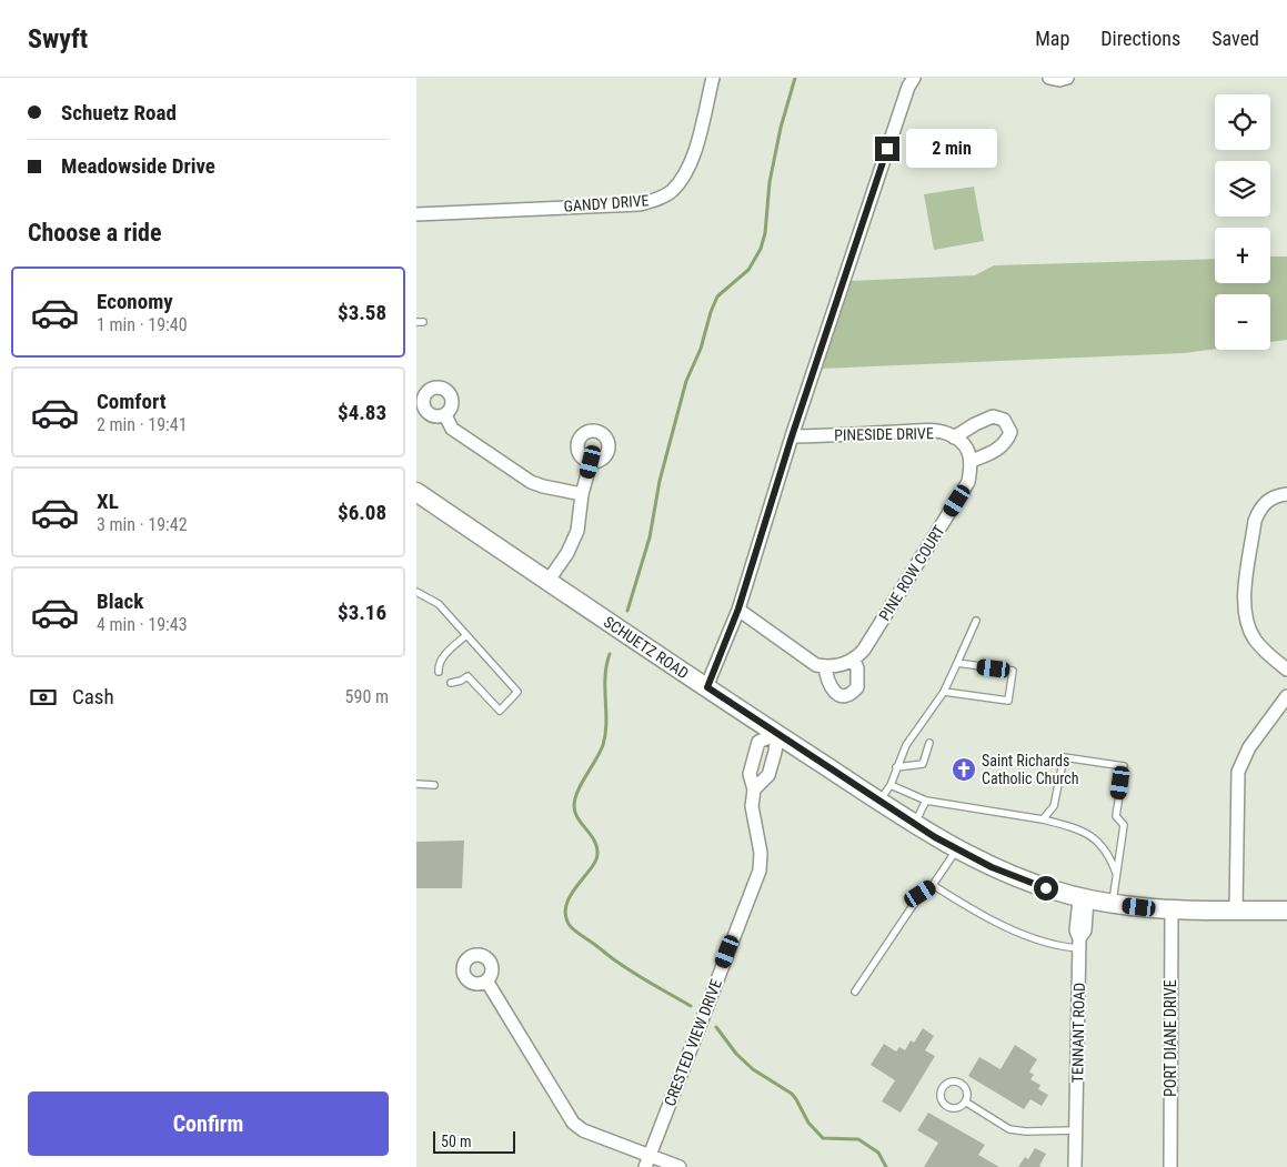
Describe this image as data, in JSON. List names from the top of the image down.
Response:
{
  "streets": {
    "main road": ["SCHUETZ ROAD"],
    "street": [
      "GANDY DRIVE",
      "PINESIDE DRIVE",
      "PINE ROW COURT",
      "TENNANT ROAD",
      "PORT DIANE DRIVE",
      "CRESTED VIEW DRIVE"
    ]
  },
  "crossings": [
    ["PINESIDE DRIVE", "PINE ROW COURT"],
    ["SCHUETZ ROAD", "TENNANT ROAD"],
    ["SCHUETZ ROAD", "PORT DIANE DRIVE"],
    ["SCHUETZ ROAD", "CRESTED VIEW DRIVE"]
  ],
  "places": {
    "church": ["Saint Richards Catholic Church"]
  },
  "scale_bar": "50 m",
  "page": {
    "header": "Swyft",
    "nav": ["Map", "Directions", "Saved"],
    "banner": ["Schuetz Road", "Meadowside Drive"],
    "map_buttons": ["+", "−"],
    "bubble": "2 min",
    "heading": "Choose a ride",
    "list": [
      {
        "name": "Economy",
        "note": "1 min · 19:40",
        "value": "$3.58"
      },
      {
        "name": "Comfort",
        "note": "2 min · 19:41",
        "value": "$4.83"
      },
      {
        "name": "XL",
        "note": "3 min · 19:42",
        "value": "$6.08"
      },
      {
        "name": "Black",
        "note": "4 min · 19:43",
        "value": "$3.16"
      }
    ],
    "pay": ["Cash", "590 m"],
    "buttons": "Confirm",
    "scale": "50 m"
  }
}
